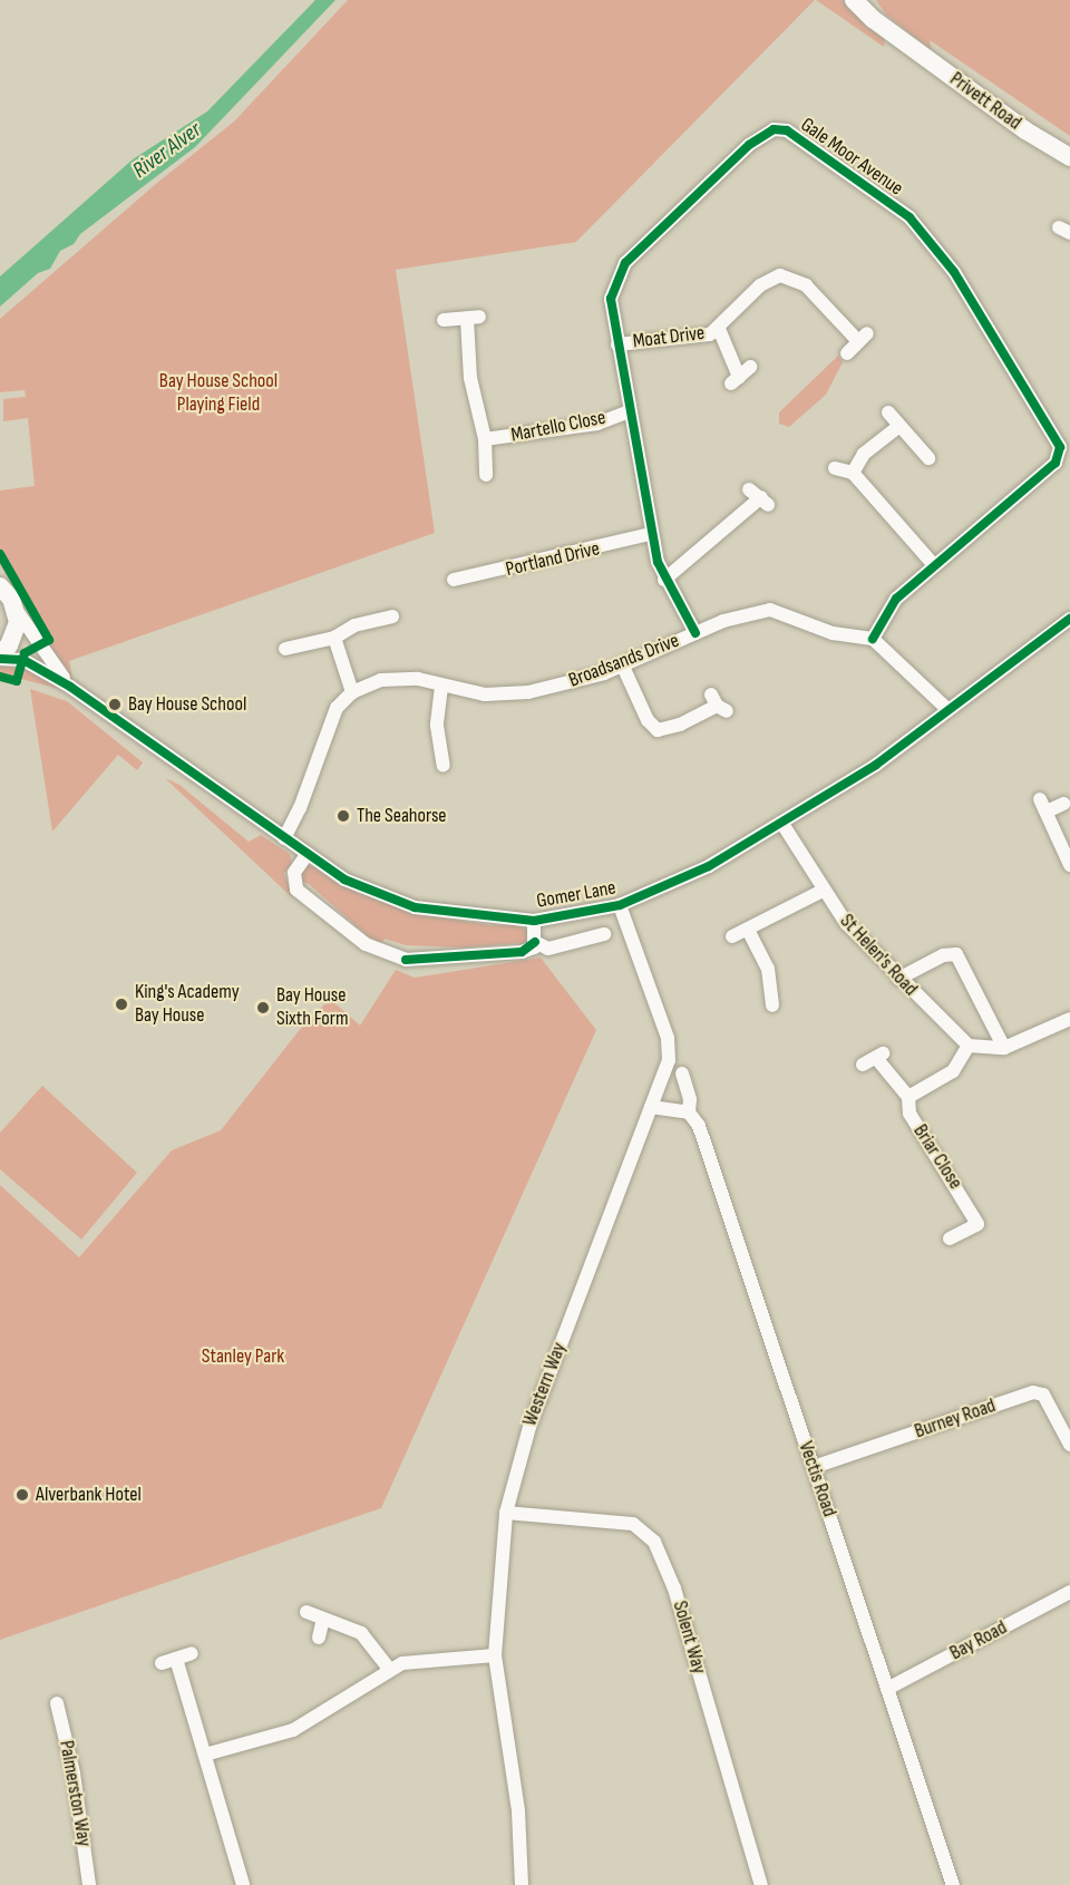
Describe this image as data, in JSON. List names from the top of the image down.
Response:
{
  "streets": {
    "main road": ["Privett Road"],
    "street": [
      "Gale Moor Avenue",
      "Moat Drive",
      "Martello Close",
      "Portland Drive",
      "Broadsands Drive",
      "Gomer Lane",
      "St Helen's Road",
      "Briar Close",
      "Western Way",
      "Burney Road",
      "Vectis Road",
      "Solent Way",
      "Bay Road",
      "Palmerston Way"
    ]
  },
  "crossings": [
    ["Gale Moor Avenue", "Moat Drive"],
    ["Gale Moor Avenue", "Martello Close"],
    ["Gale Moor Avenue", "Portland Drive"],
    ["Gale Moor Avenue", "Broadsands Drive"],
    ["Gomer Lane", "St Helen's Road"],
    ["Gomer Lane", "Western Way"],
    ["Western Way", "Solent Way"],
    ["Burney Road", "Vectis Road"],
    ["Vectis Road", "Bay Road"]
  ],
  "water": ["River Alver"],
  "parks": ["Bay House School Playing Field", "Stanley Park"],
  "places": [
    "Bay House School",
    "The Seahorse",
    "King's Academy Bay House",
    "Bay House Sixth Form",
    "Alverbank Hotel"
  ]
}
